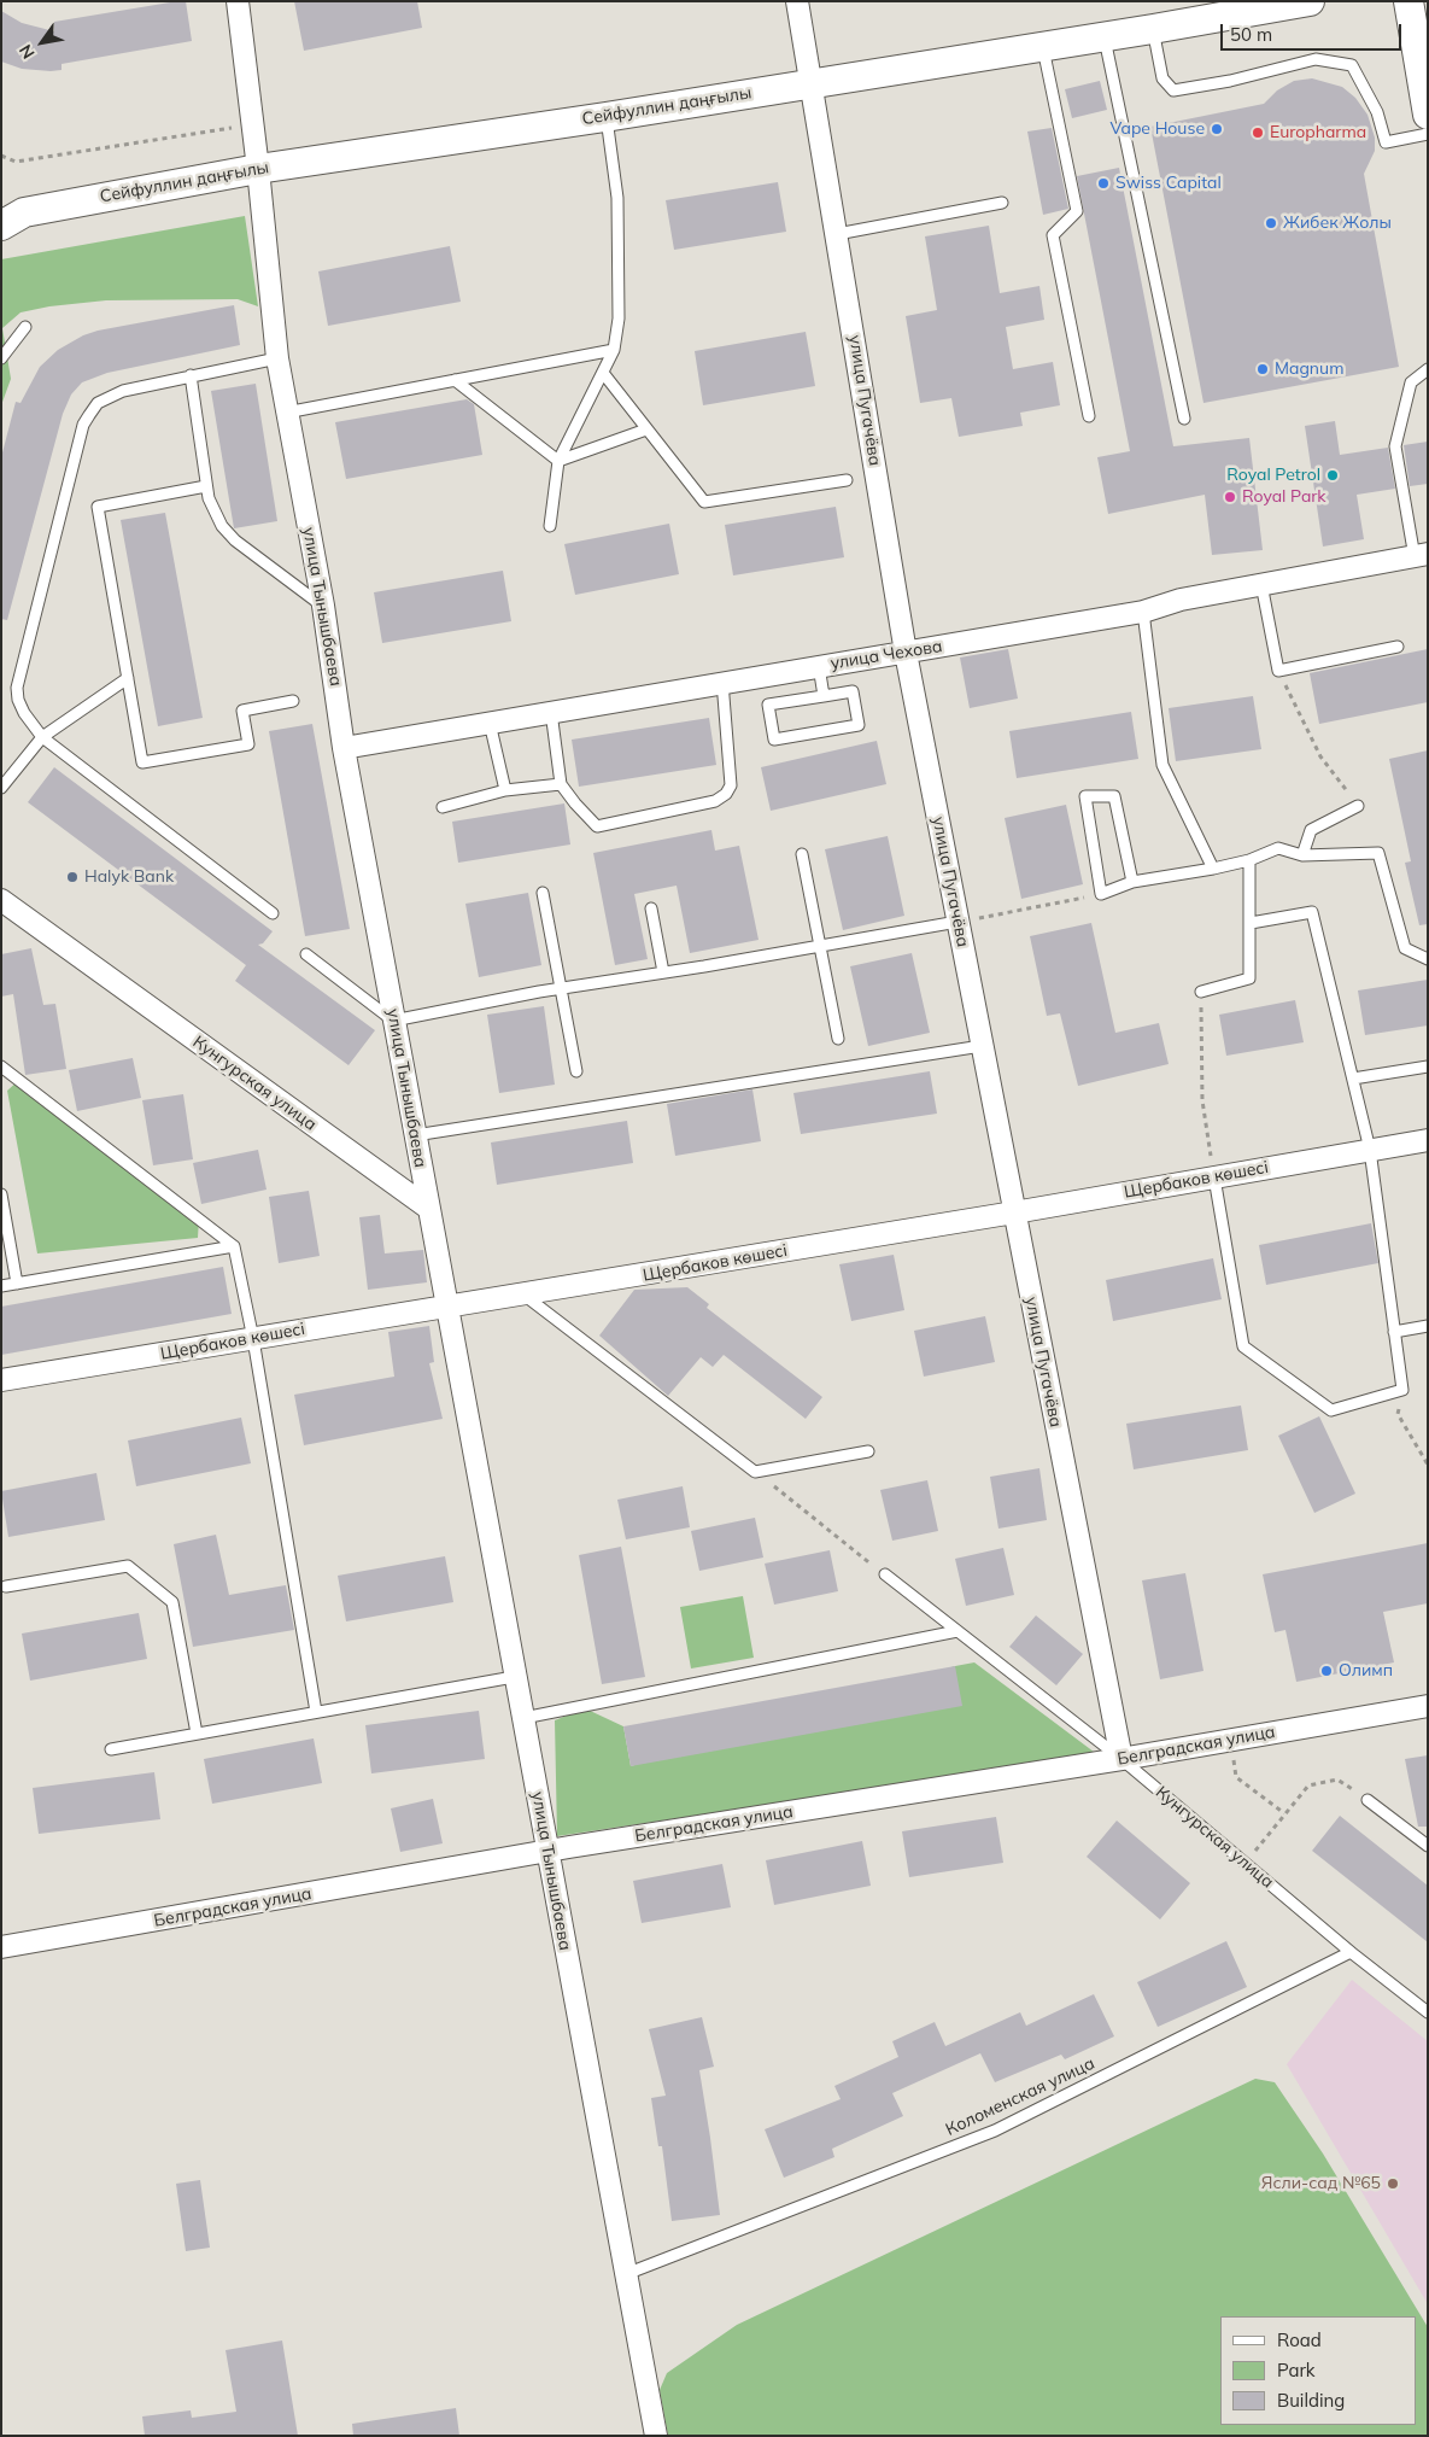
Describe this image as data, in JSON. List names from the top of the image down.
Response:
{
  "streets": {
    "main road": ["Сейфуллин даңғылы"],
    "street": [
      "улица Пугачёва",
      "улица Тынышбаева",
      "улица Чехова",
      "Кунгурская улица",
      "Щербаков көшесі",
      "Белградская улица"
    ],
    "lane": ["Коломенская улица"]
  },
  "crossings": [
    ["Сейфуллин даңғылы", "улица Пугачёва"],
    ["Сейфуллин даңғылы", "улица Тынышбаева"],
    ["улица Пугачёва", "улица Чехова"],
    ["улица Пугачёва", "Кунгурская улица"],
    ["улица Пугачёва", "Щербаков көшесі"],
    ["улица Пугачёва", "Белградская улица"],
    ["улица Тынышбаева", "улица Чехова"],
    ["улица Тынышбаева", "Кунгурская улица"],
    ["улица Тынышбаева", "Щербаков көшесі"],
    ["улица Тынышбаева", "Белградская улица"],
    ["улица Тынышбаева", "Коломенская улица"],
    ["Кунгурская улица", "Белградская улица"],
    ["Кунгурская улица", "Коломенская улица"]
  ],
  "places": [
    "Vape House",
    "Europharma",
    "Swiss Capital",
    "Жибек Жолы",
    "Magnum",
    "Royal Petrol",
    "Royal Park",
    "Halyk Bank",
    "Олимп",
    "Ясли-сад №65"
  ],
  "legend": ["Road", "Park", "Building"],
  "scale_bar": "50 m",
  "north": "bottom left"
}
